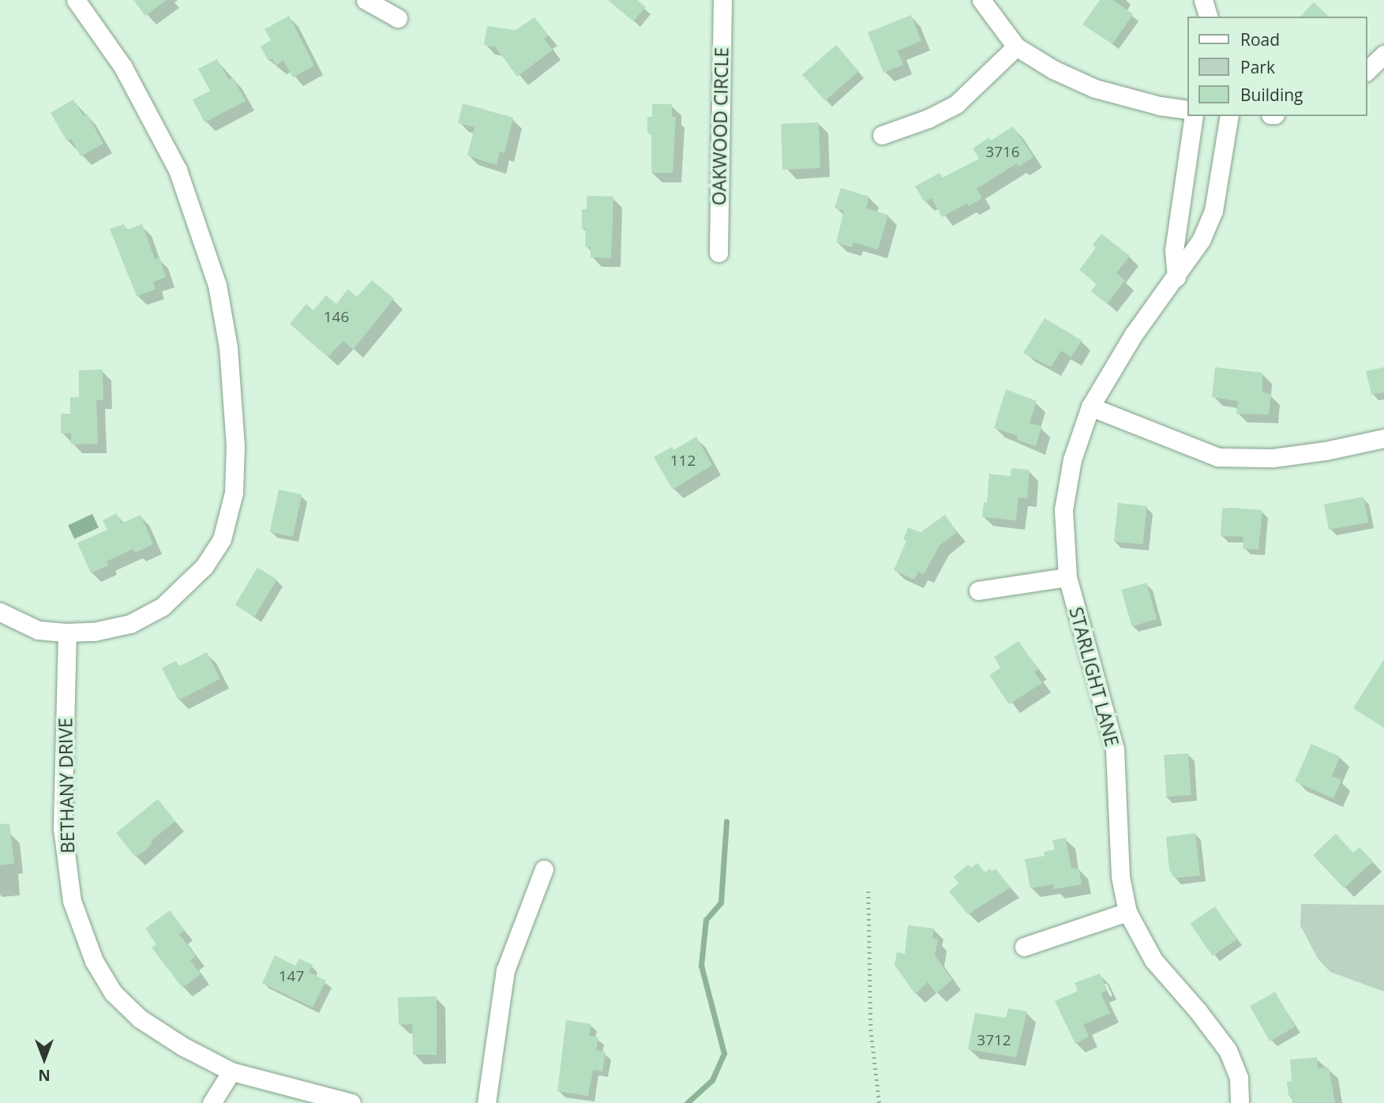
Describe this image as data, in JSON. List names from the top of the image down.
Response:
{
  "streets": {
    "street": ["OAKWOOD CIRCLE", "STARLIGHT LANE", "BETHANY DRIVE"]
  },
  "house_numbers": [
    "3716",
    "146",
    "112",
    "147",
    "3712"
  ],
  "legend": ["Road", "Park", "Building"],
  "north": "bottom"
}
